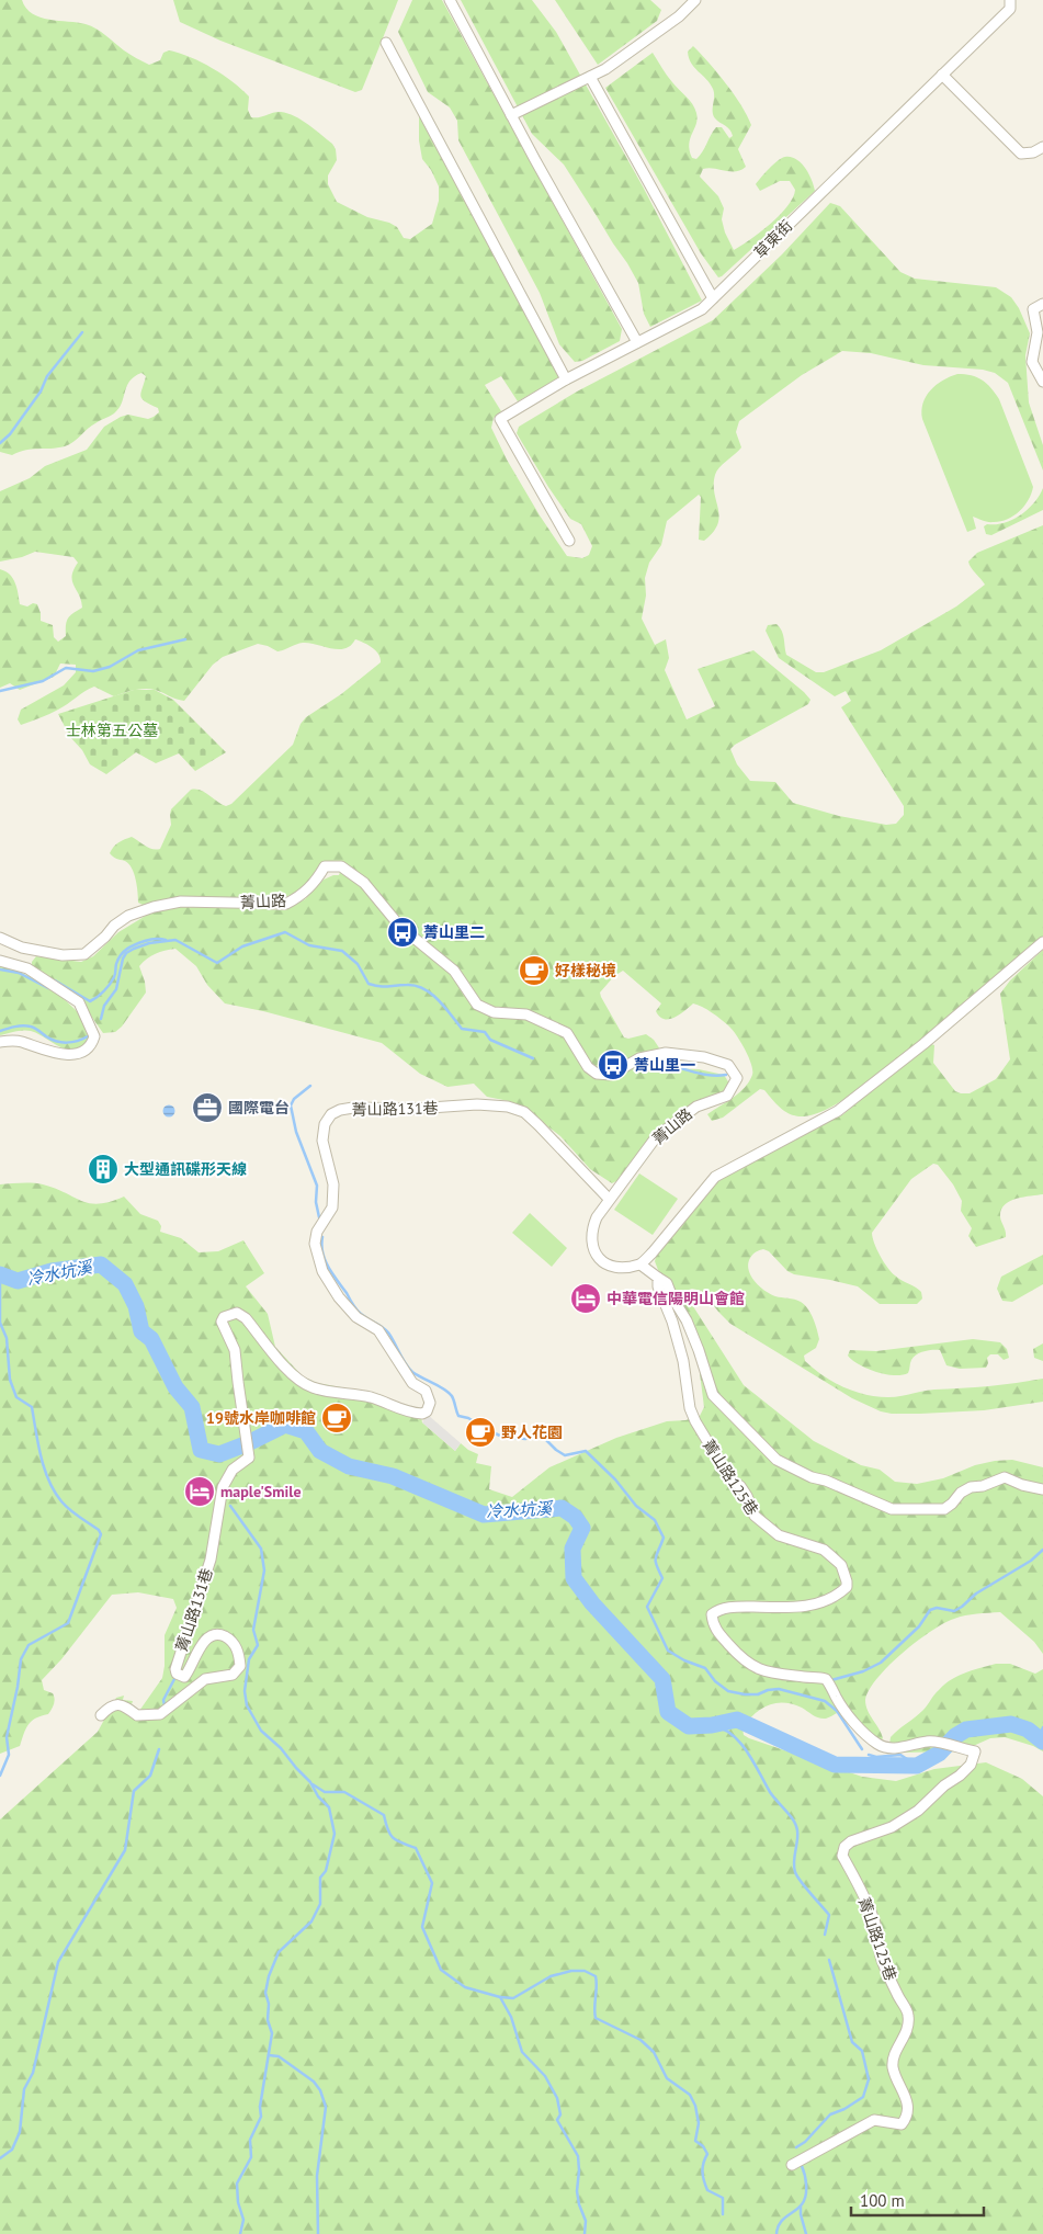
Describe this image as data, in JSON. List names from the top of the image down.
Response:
{
  "streets": {
    "street": [
      "草東街",
      "菁山路",
      "菁山路131巷",
      "菁山路125巷"
    ]
  },
  "crossings": [
    ["菁山路", "菁山路131巷"]
  ],
  "water": ["冷水坑溪"],
  "parks": ["士林第五公墓"],
  "places": {
    "bus stop": ["菁山里二", "菁山里一"],
    "cafe": ["好樣秘境", "19號水岸咖啡館", "野人花園"],
    "office": ["國際電台"],
    "building": ["大型通訊碟形天線"],
    "hotel": ["中華電信陽明山會館", "maple'Smile"]
  },
  "scale_bar": "100 m"
}
